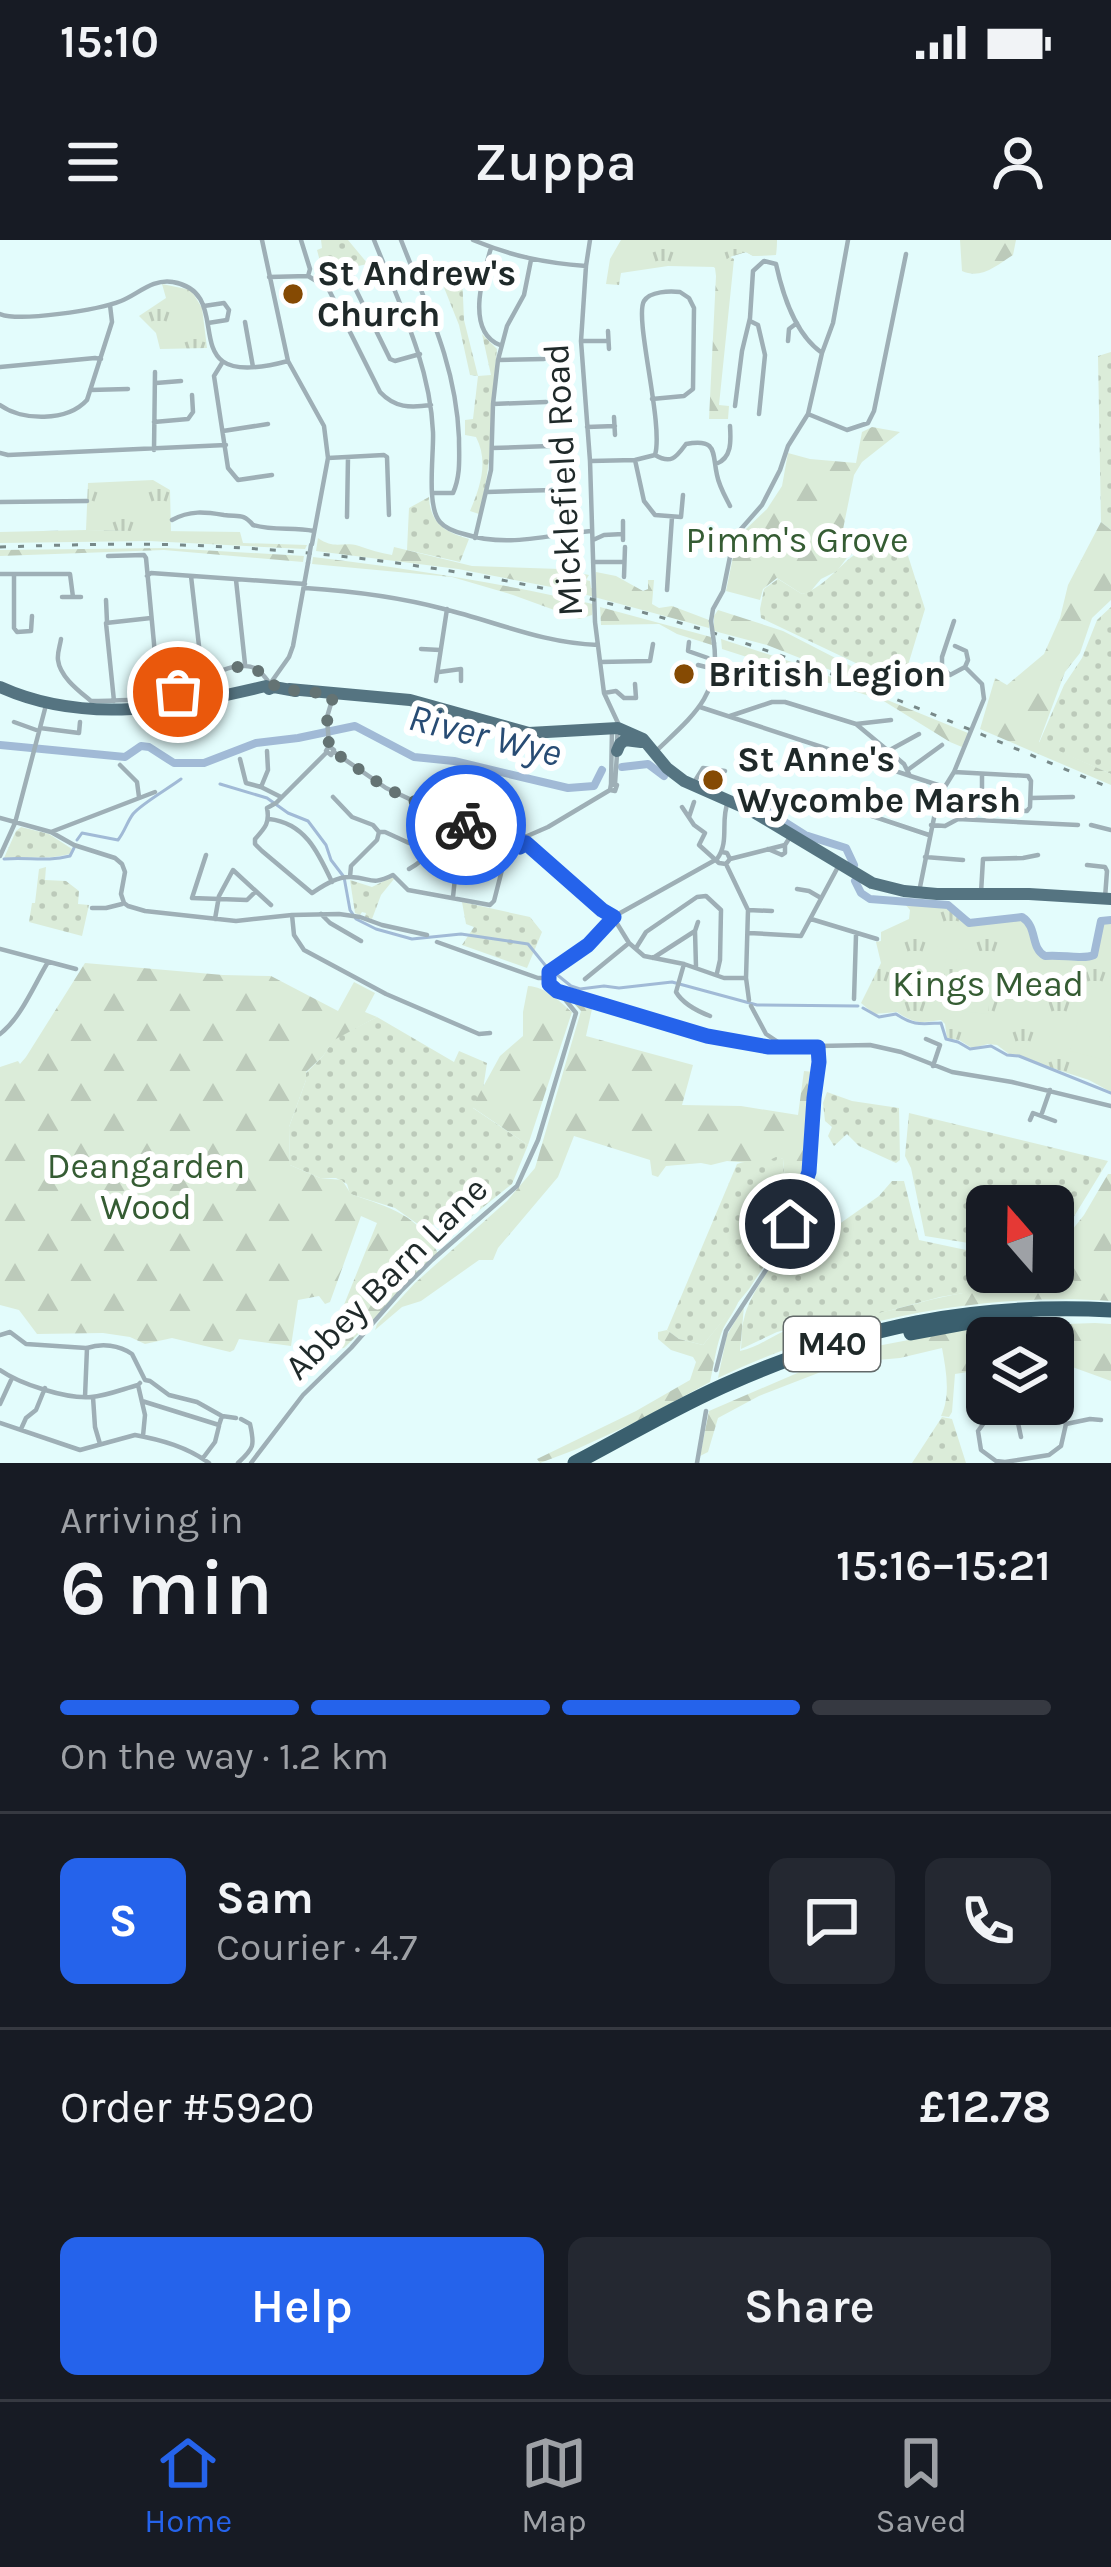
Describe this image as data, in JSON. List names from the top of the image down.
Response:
{
  "streets": {
    "highway": ["M40"],
    "street": ["Micklefield Road", "Abbey Barn Lane"]
  },
  "water": ["River Wye"],
  "parks": ["Pimm's Grove", "Kings Mead", "Deangarden Wood"],
  "places": ["St Andrew's Church", "British Legion", "St Anne's Wycombe Marsh"],
  "north": "top",
  "page": {
    "status": "15:10",
    "header": "Zuppa",
    "heading": ["6 min", "Arriving in", "15:16–15:21"],
    "panel": [
      "Sam",
      "Courier · 4.7",
      "Order #5920",
      "£12.78"
    ],
    "bar": "On the way · 1.2 km",
    "round": "S",
    "buttons": ["Help", "Share"],
    "tabs": ["Home", "Map", "Saved"]
  }
}
